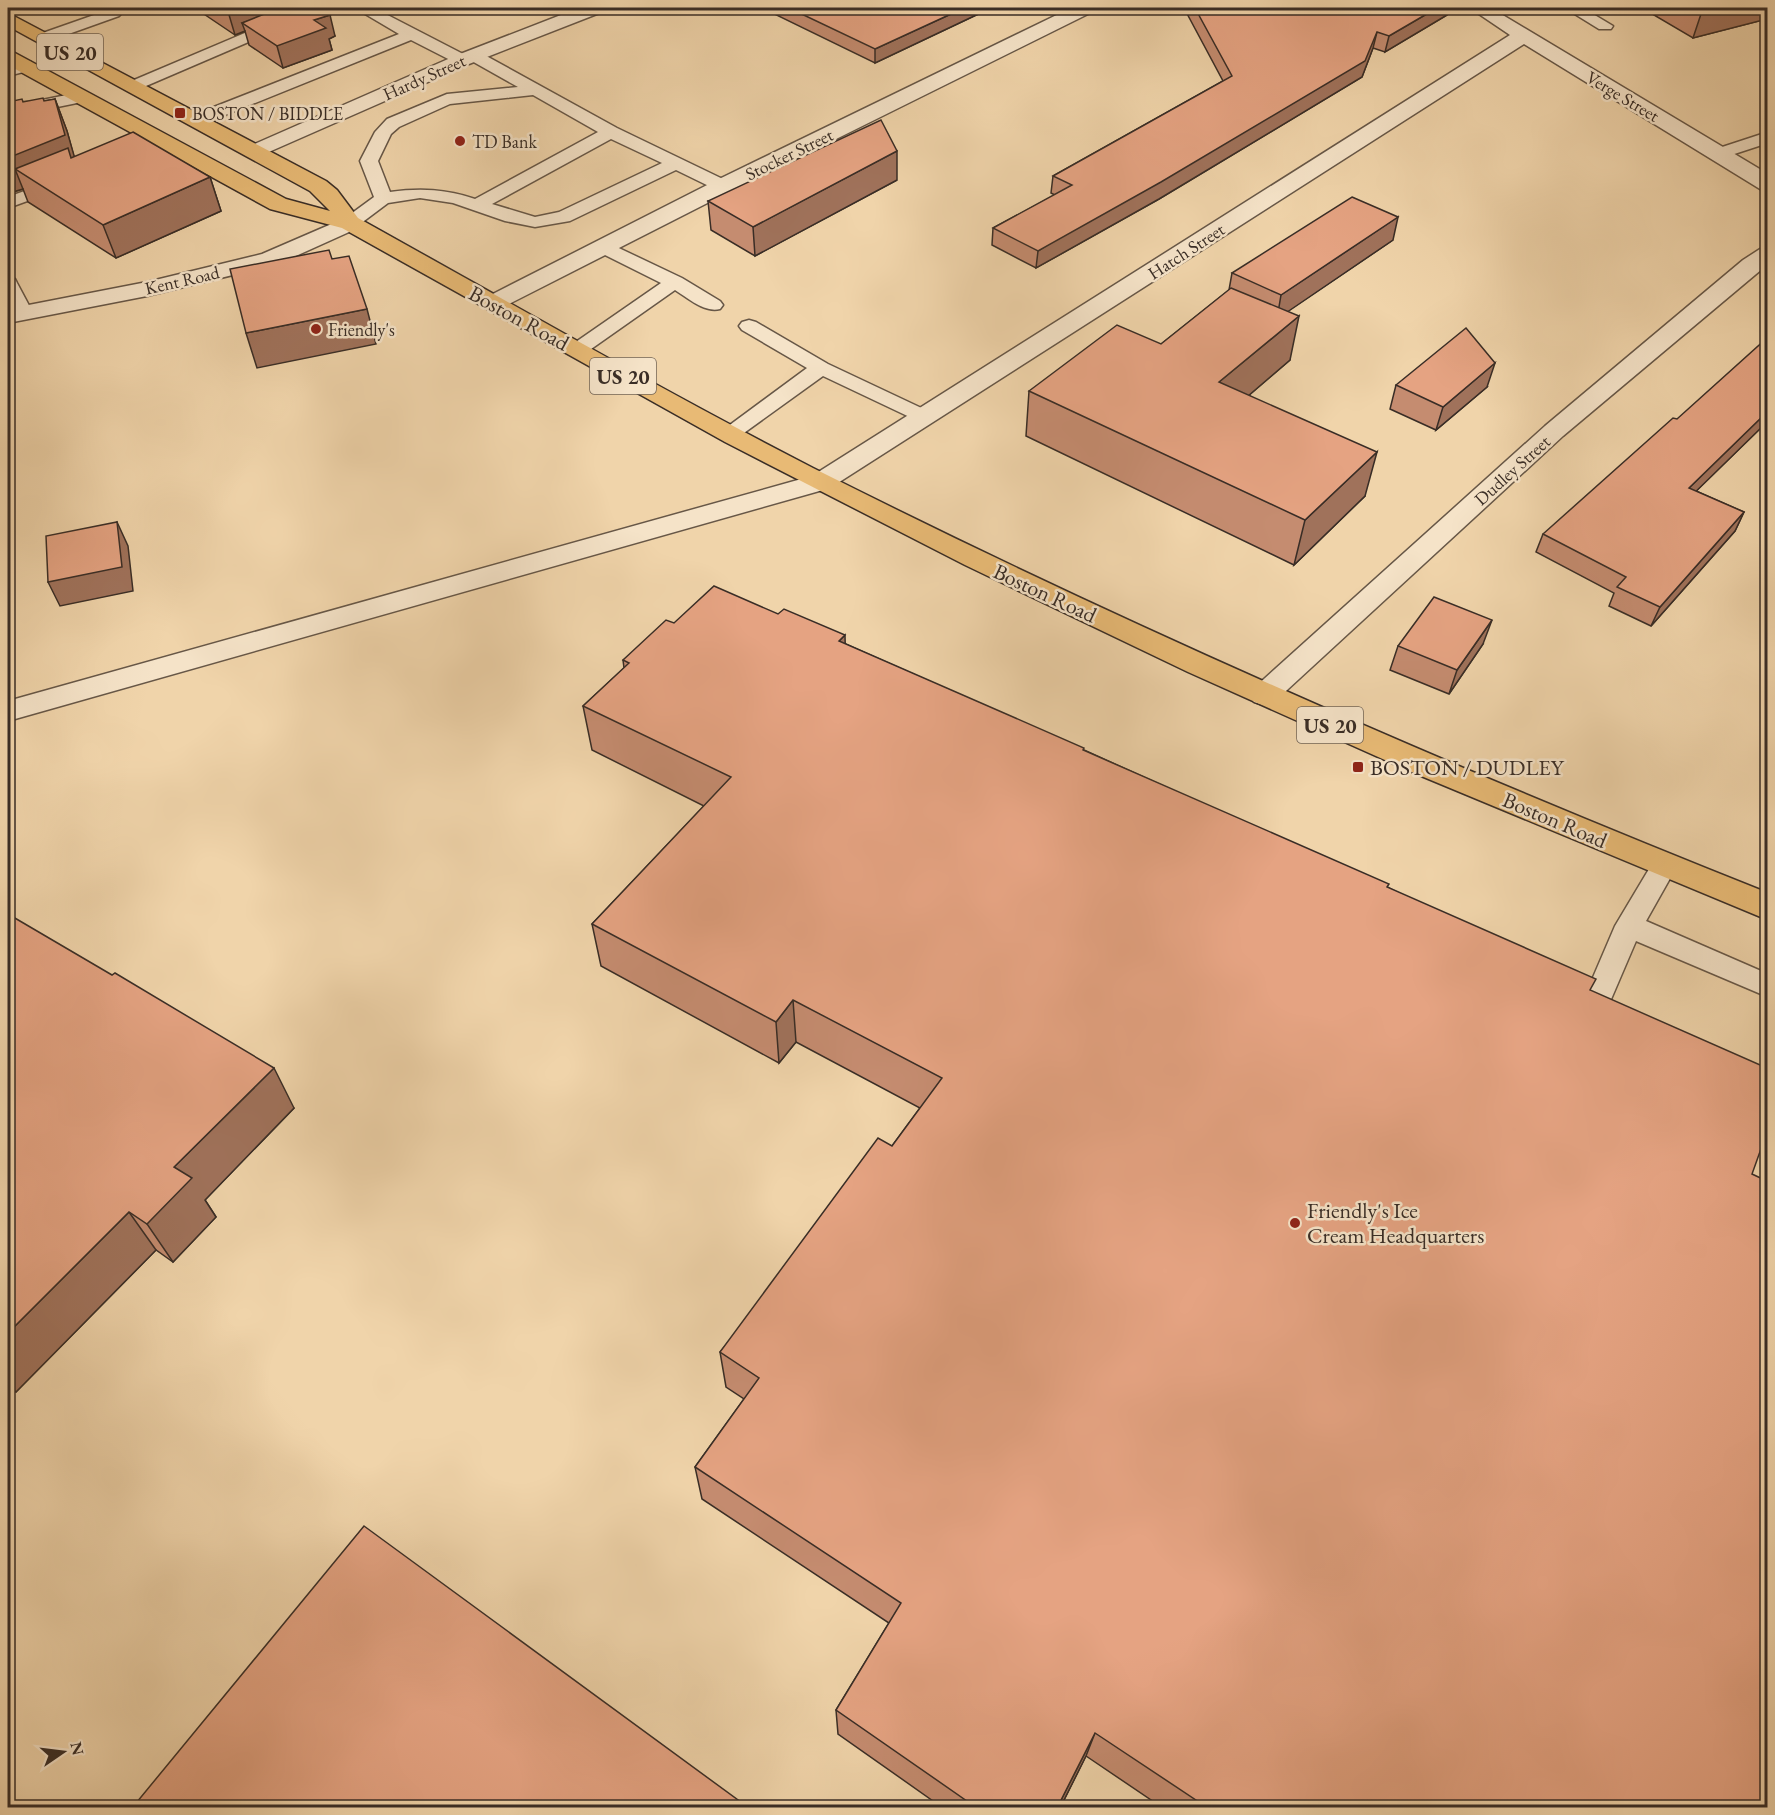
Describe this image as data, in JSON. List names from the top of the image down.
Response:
{
  "streets": {
    "main road": ["US 20", "Boston Road"],
    "street": [
      "Hardy Street",
      "Verge Street",
      "Stocker Street",
      "Hatch Street",
      "Kent Road",
      "Dudley Street"
    ]
  },
  "crossings": [
    ["Hardy Street", "Boston Road"],
    ["Verge Street", "Hatch Street"],
    ["Stocker Street", "Boston Road"],
    ["Hatch Street", "Boston Road"],
    ["Kent Road", "Boston Road"],
    ["Boston Road", "Dudley Street"]
  ],
  "places": {
    "transit": ["BOSTON / BIDDLE", "BOSTON / DUDLEY"],
    "other": ["TD Bank", "Friendly's", "Friendly's Ice Cream Headquarters"]
  },
  "north": "right"
}
